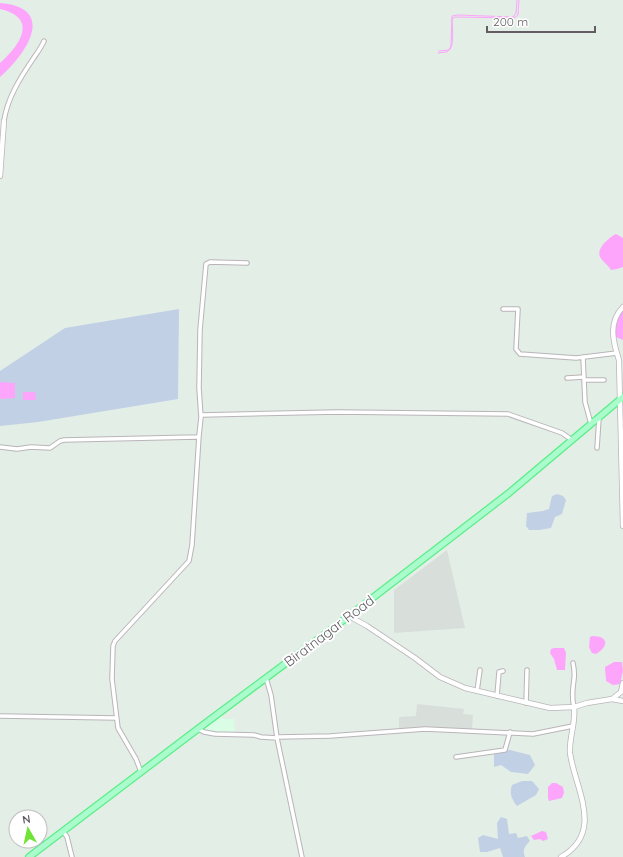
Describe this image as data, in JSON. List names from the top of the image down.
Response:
{
  "streets": {
    "main road": ["Biratnagar Road"]
  },
  "scale_bar": "200 m",
  "north": "top"
}
